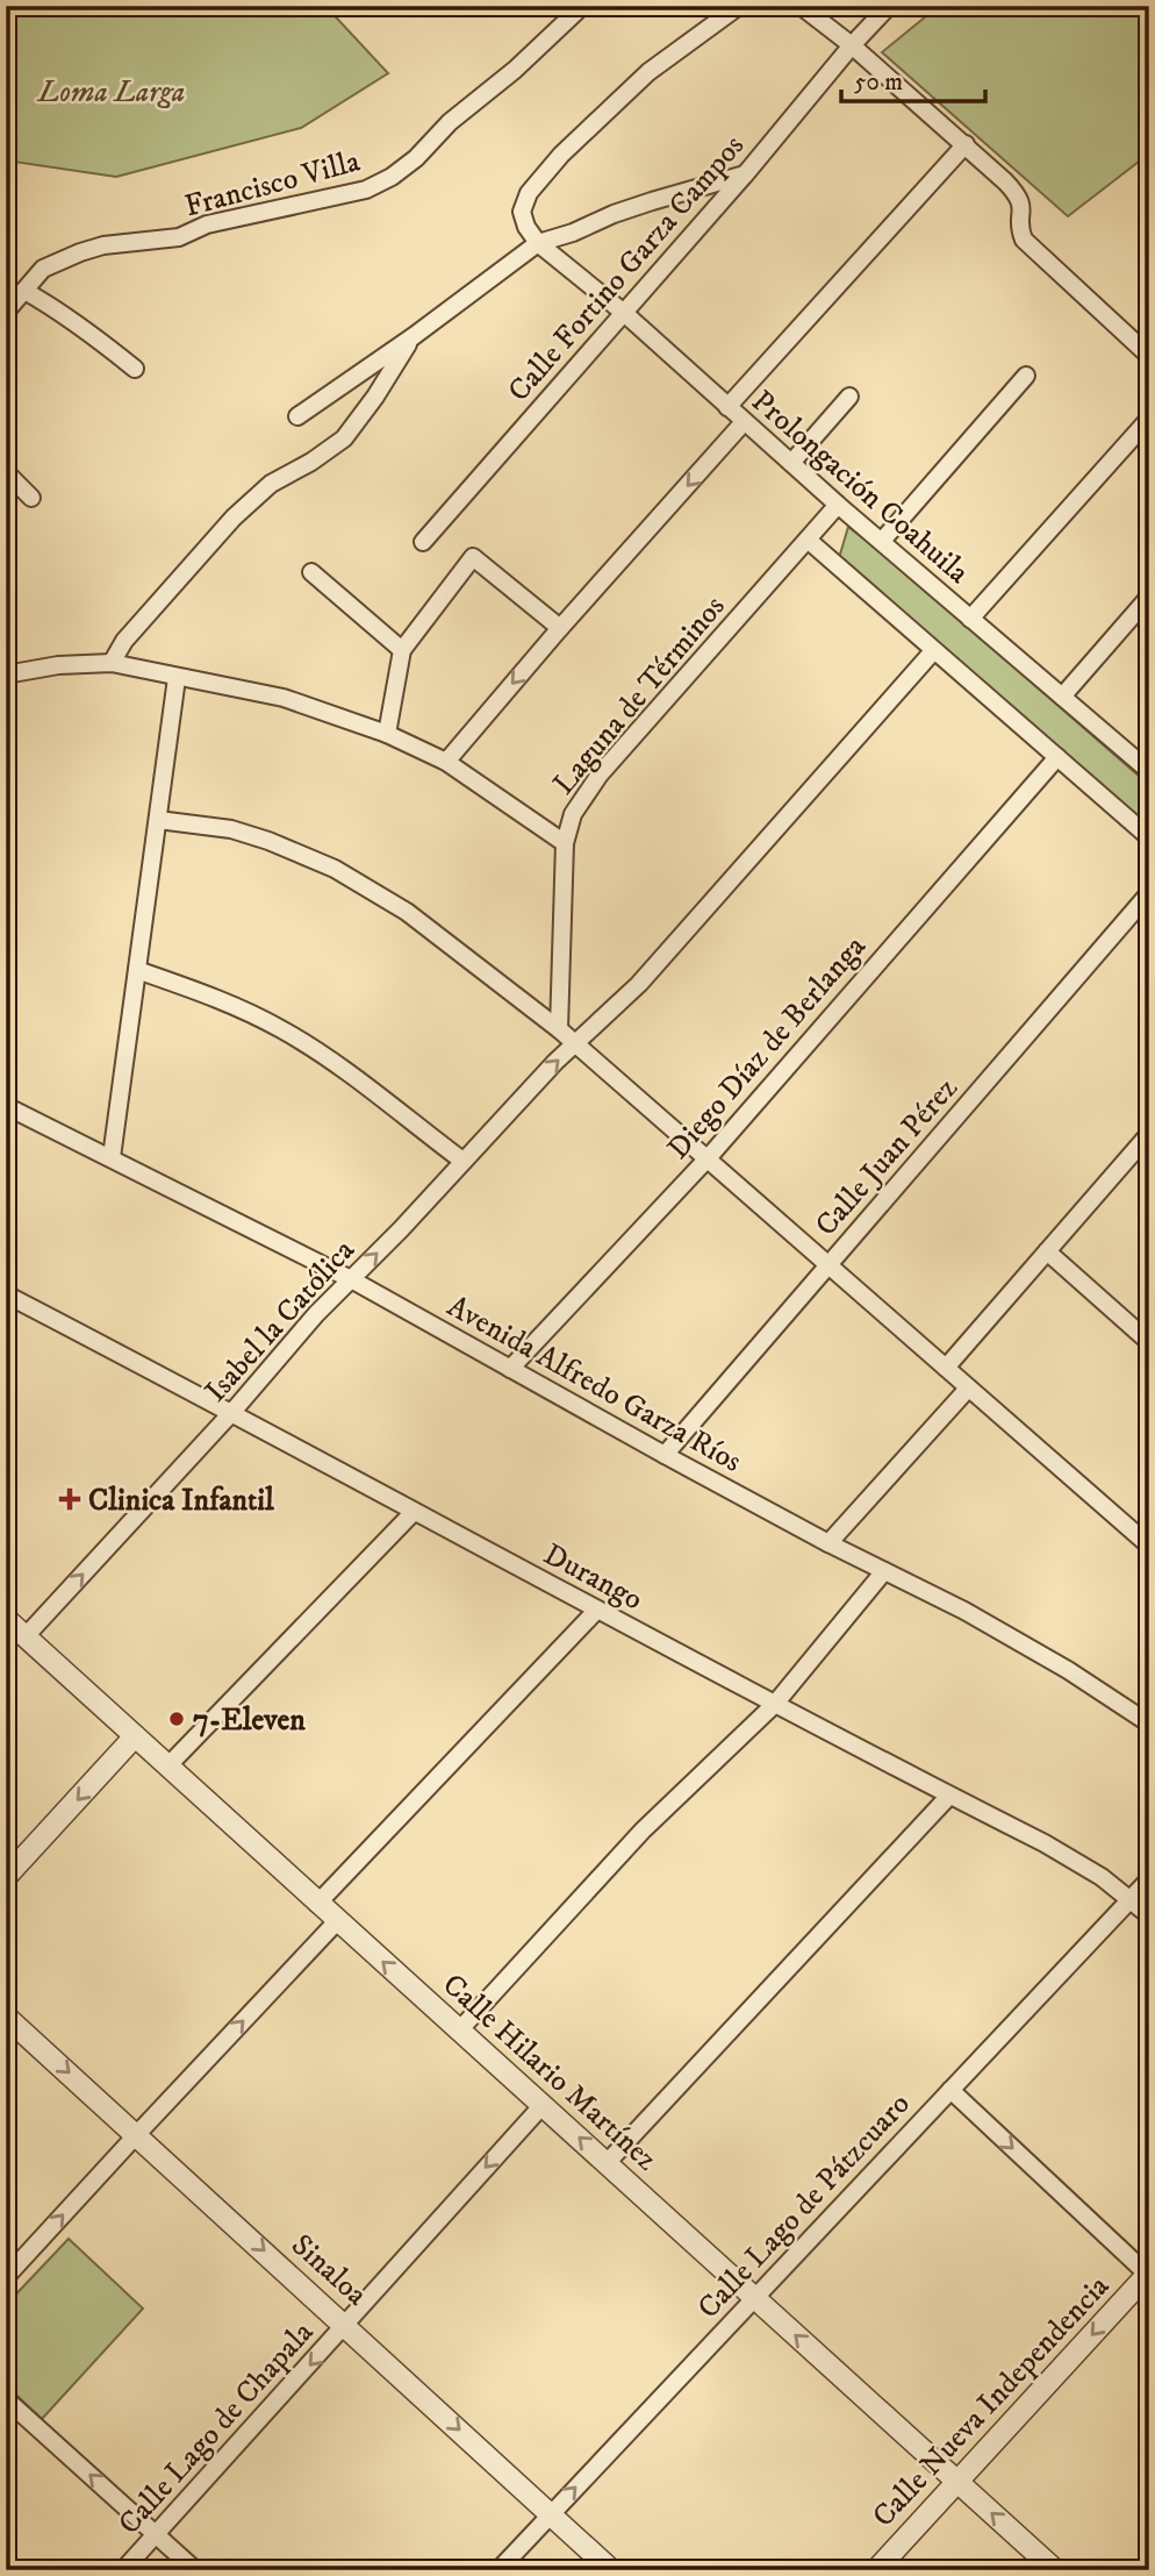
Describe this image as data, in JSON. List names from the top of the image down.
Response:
{
  "streets": {
    "street": [
      "Francisco Villa",
      "Calle Fortino Garza Campos",
      "Prolongación Coahuila",
      "Laguna de Términos",
      "Diego Díaz de Berlanga",
      "Calle Juan Pérez",
      "Isabel la Católica",
      "Avenida Alfredo Garza Ríos",
      "Durango",
      "Calle Hilario Martínez",
      "Calle Lago de Pátzcuaro",
      "Sinaloa",
      "Calle Nueva Independencia",
      "Calle Lago de Chapala"
    ]
  },
  "crossings": [
    ["Calle Fortino Garza Campos", "Prolongación Coahuila"],
    ["Prolongación Coahuila", "Laguna de Términos"],
    ["Diego Díaz de Berlanga", "Avenida Alfredo Garza Ríos"],
    ["Calle Juan Pérez", "Avenida Alfredo Garza Ríos"],
    ["Isabel la Católica", "Avenida Alfredo Garza Ríos"],
    ["Isabel la Católica", "Durango"],
    ["Isabel la Católica", "Calle Hilario Martínez"],
    ["Durango", "Calle Lago de Pátzcuaro"],
    ["Calle Hilario Martínez", "Calle Lago de Pátzcuaro"],
    ["Calle Hilario Martínez", "Calle Nueva Independencia"],
    ["Calle Hilario Martínez", "Calle Lago de Chapala"],
    ["Calle Lago de Pátzcuaro", "Sinaloa"],
    ["Sinaloa", "Calle Lago de Chapala"]
  ],
  "one_way": [
    "Isabel la Católica",
    "Calle Hilario Martínez",
    "Sinaloa",
    "Calle Nueva Independencia",
    "Calle Lago de Chapala"
  ],
  "parks": ["Loma Larga"],
  "places": {
    "health": ["Clinica Infantil"],
    "other": ["7-Eleven"]
  },
  "scale_bar": "50 m"
}
